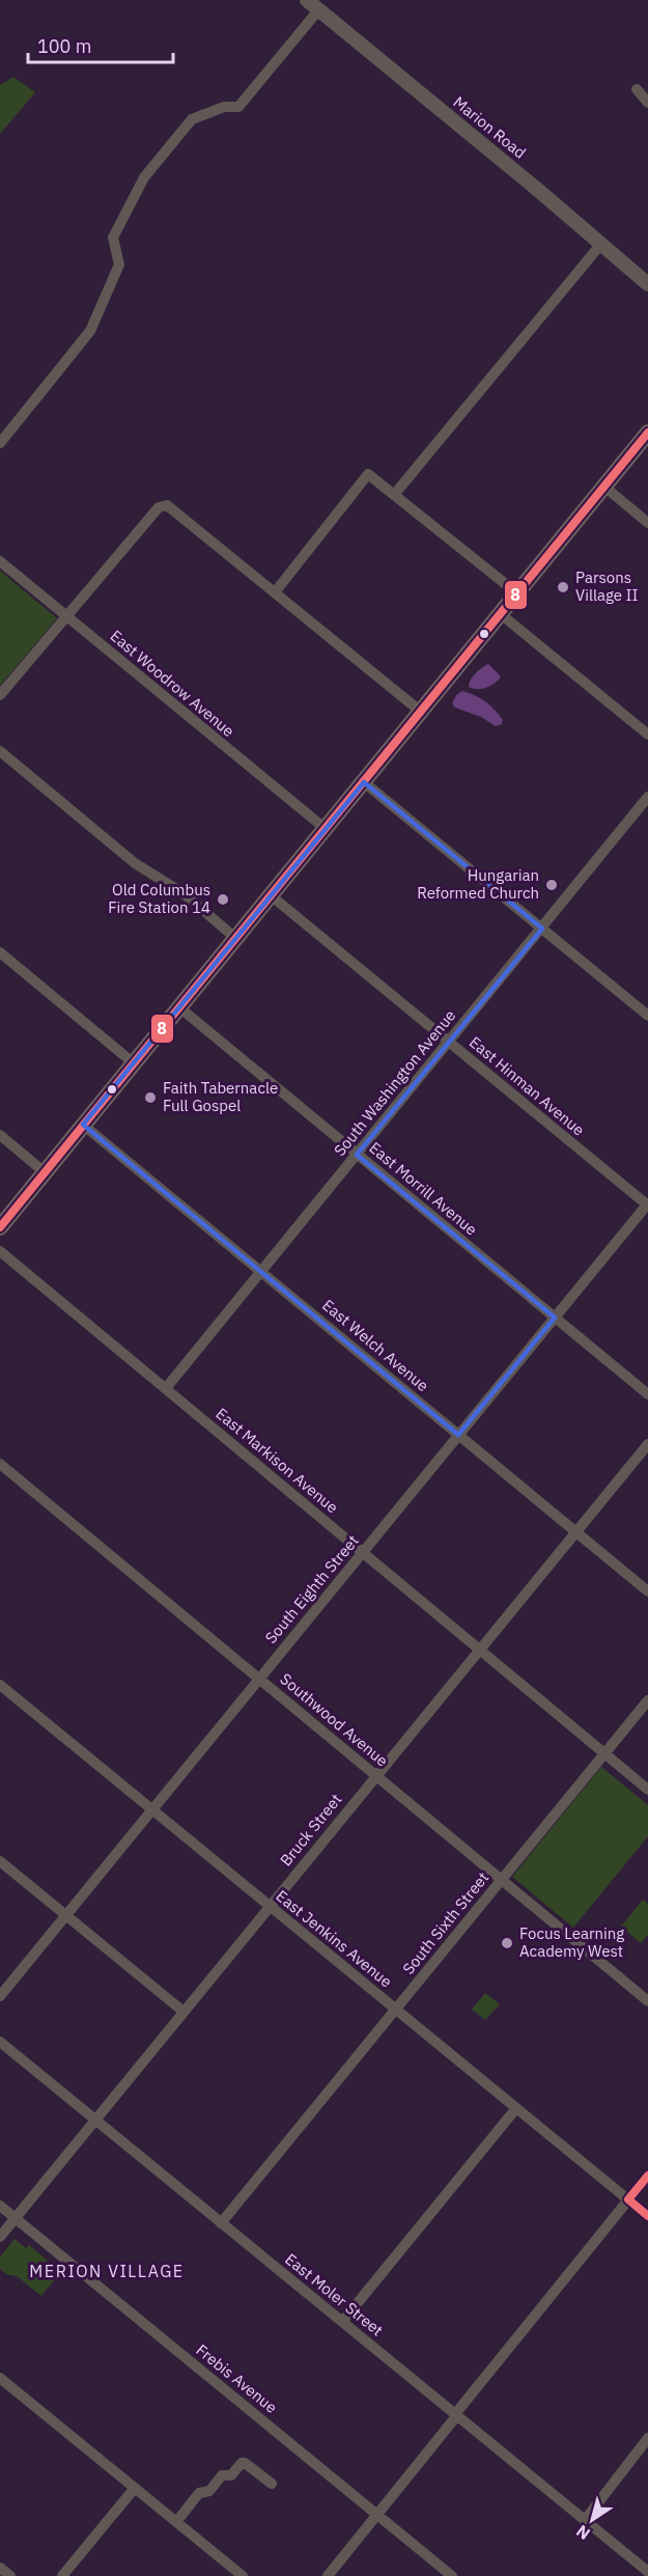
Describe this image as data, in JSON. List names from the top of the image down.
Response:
{
  "streets": {
    "street": [
      "Marion Road",
      "East Woodrow Avenue",
      "South Washington Avenue",
      "East Hinman Avenue",
      "East Morrill Avenue",
      "East Welch Avenue",
      "East Markison Avenue",
      "South Eighth Street",
      "Southwood Avenue",
      "Bruck Street",
      "South Sixth Street",
      "East Jenkins Avenue",
      "East Moler Street",
      "Frebis Avenue"
    ]
  },
  "crossings": [
    ["South Washington Avenue", "East Hinman Avenue"],
    ["South Washington Avenue", "East Morrill Avenue"],
    ["South Washington Avenue", "East Welch Avenue"],
    ["South Washington Avenue", "East Markison Avenue"],
    ["East Hinman Avenue", "South Eighth Street"],
    ["East Morrill Avenue", "South Eighth Street"],
    ["East Welch Avenue", "South Eighth Street"],
    ["East Welch Avenue", "Bruck Street"],
    ["East Markison Avenue", "South Eighth Street"],
    ["East Markison Avenue", "Bruck Street"],
    ["East Markison Avenue", "South Sixth Street"],
    ["South Eighth Street", "Southwood Avenue"],
    ["South Eighth Street", "East Jenkins Avenue"],
    ["Southwood Avenue", "Bruck Street"],
    ["Southwood Avenue", "South Sixth Street"],
    ["Bruck Street", "East Jenkins Avenue"],
    ["Bruck Street", "East Moler Street"],
    ["Bruck Street", "Frebis Avenue"],
    ["South Sixth Street", "East Jenkins Avenue"],
    ["South Sixth Street", "East Moler Street"]
  ],
  "districts": ["MERION VILLAGE"],
  "places": [
    "Parsons Village II",
    "Hungarian Reformed Church",
    "Old Columbus Fire Station 14",
    "Faith Tabernacle Full Gospel",
    "Focus Learning Academy West"
  ],
  "lines": ["transit line 8"],
  "scale_bar": "100 m",
  "north": "bottom left"
}
